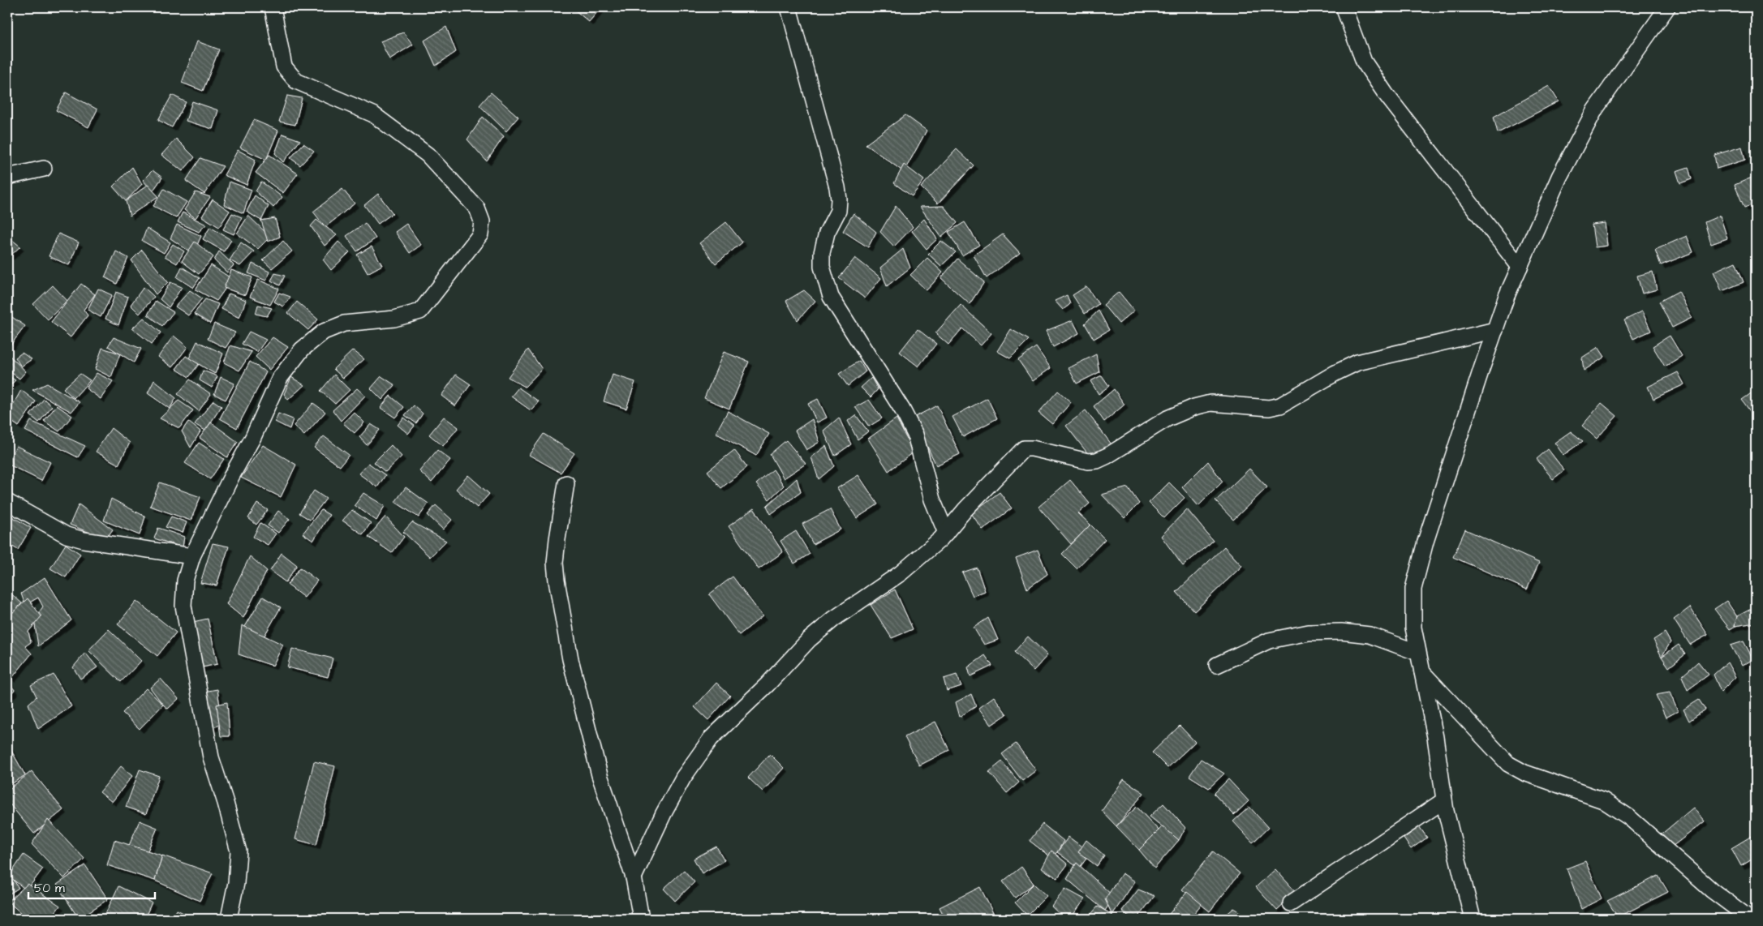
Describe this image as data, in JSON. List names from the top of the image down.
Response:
{
  "scale_bar": "50 m"
}
